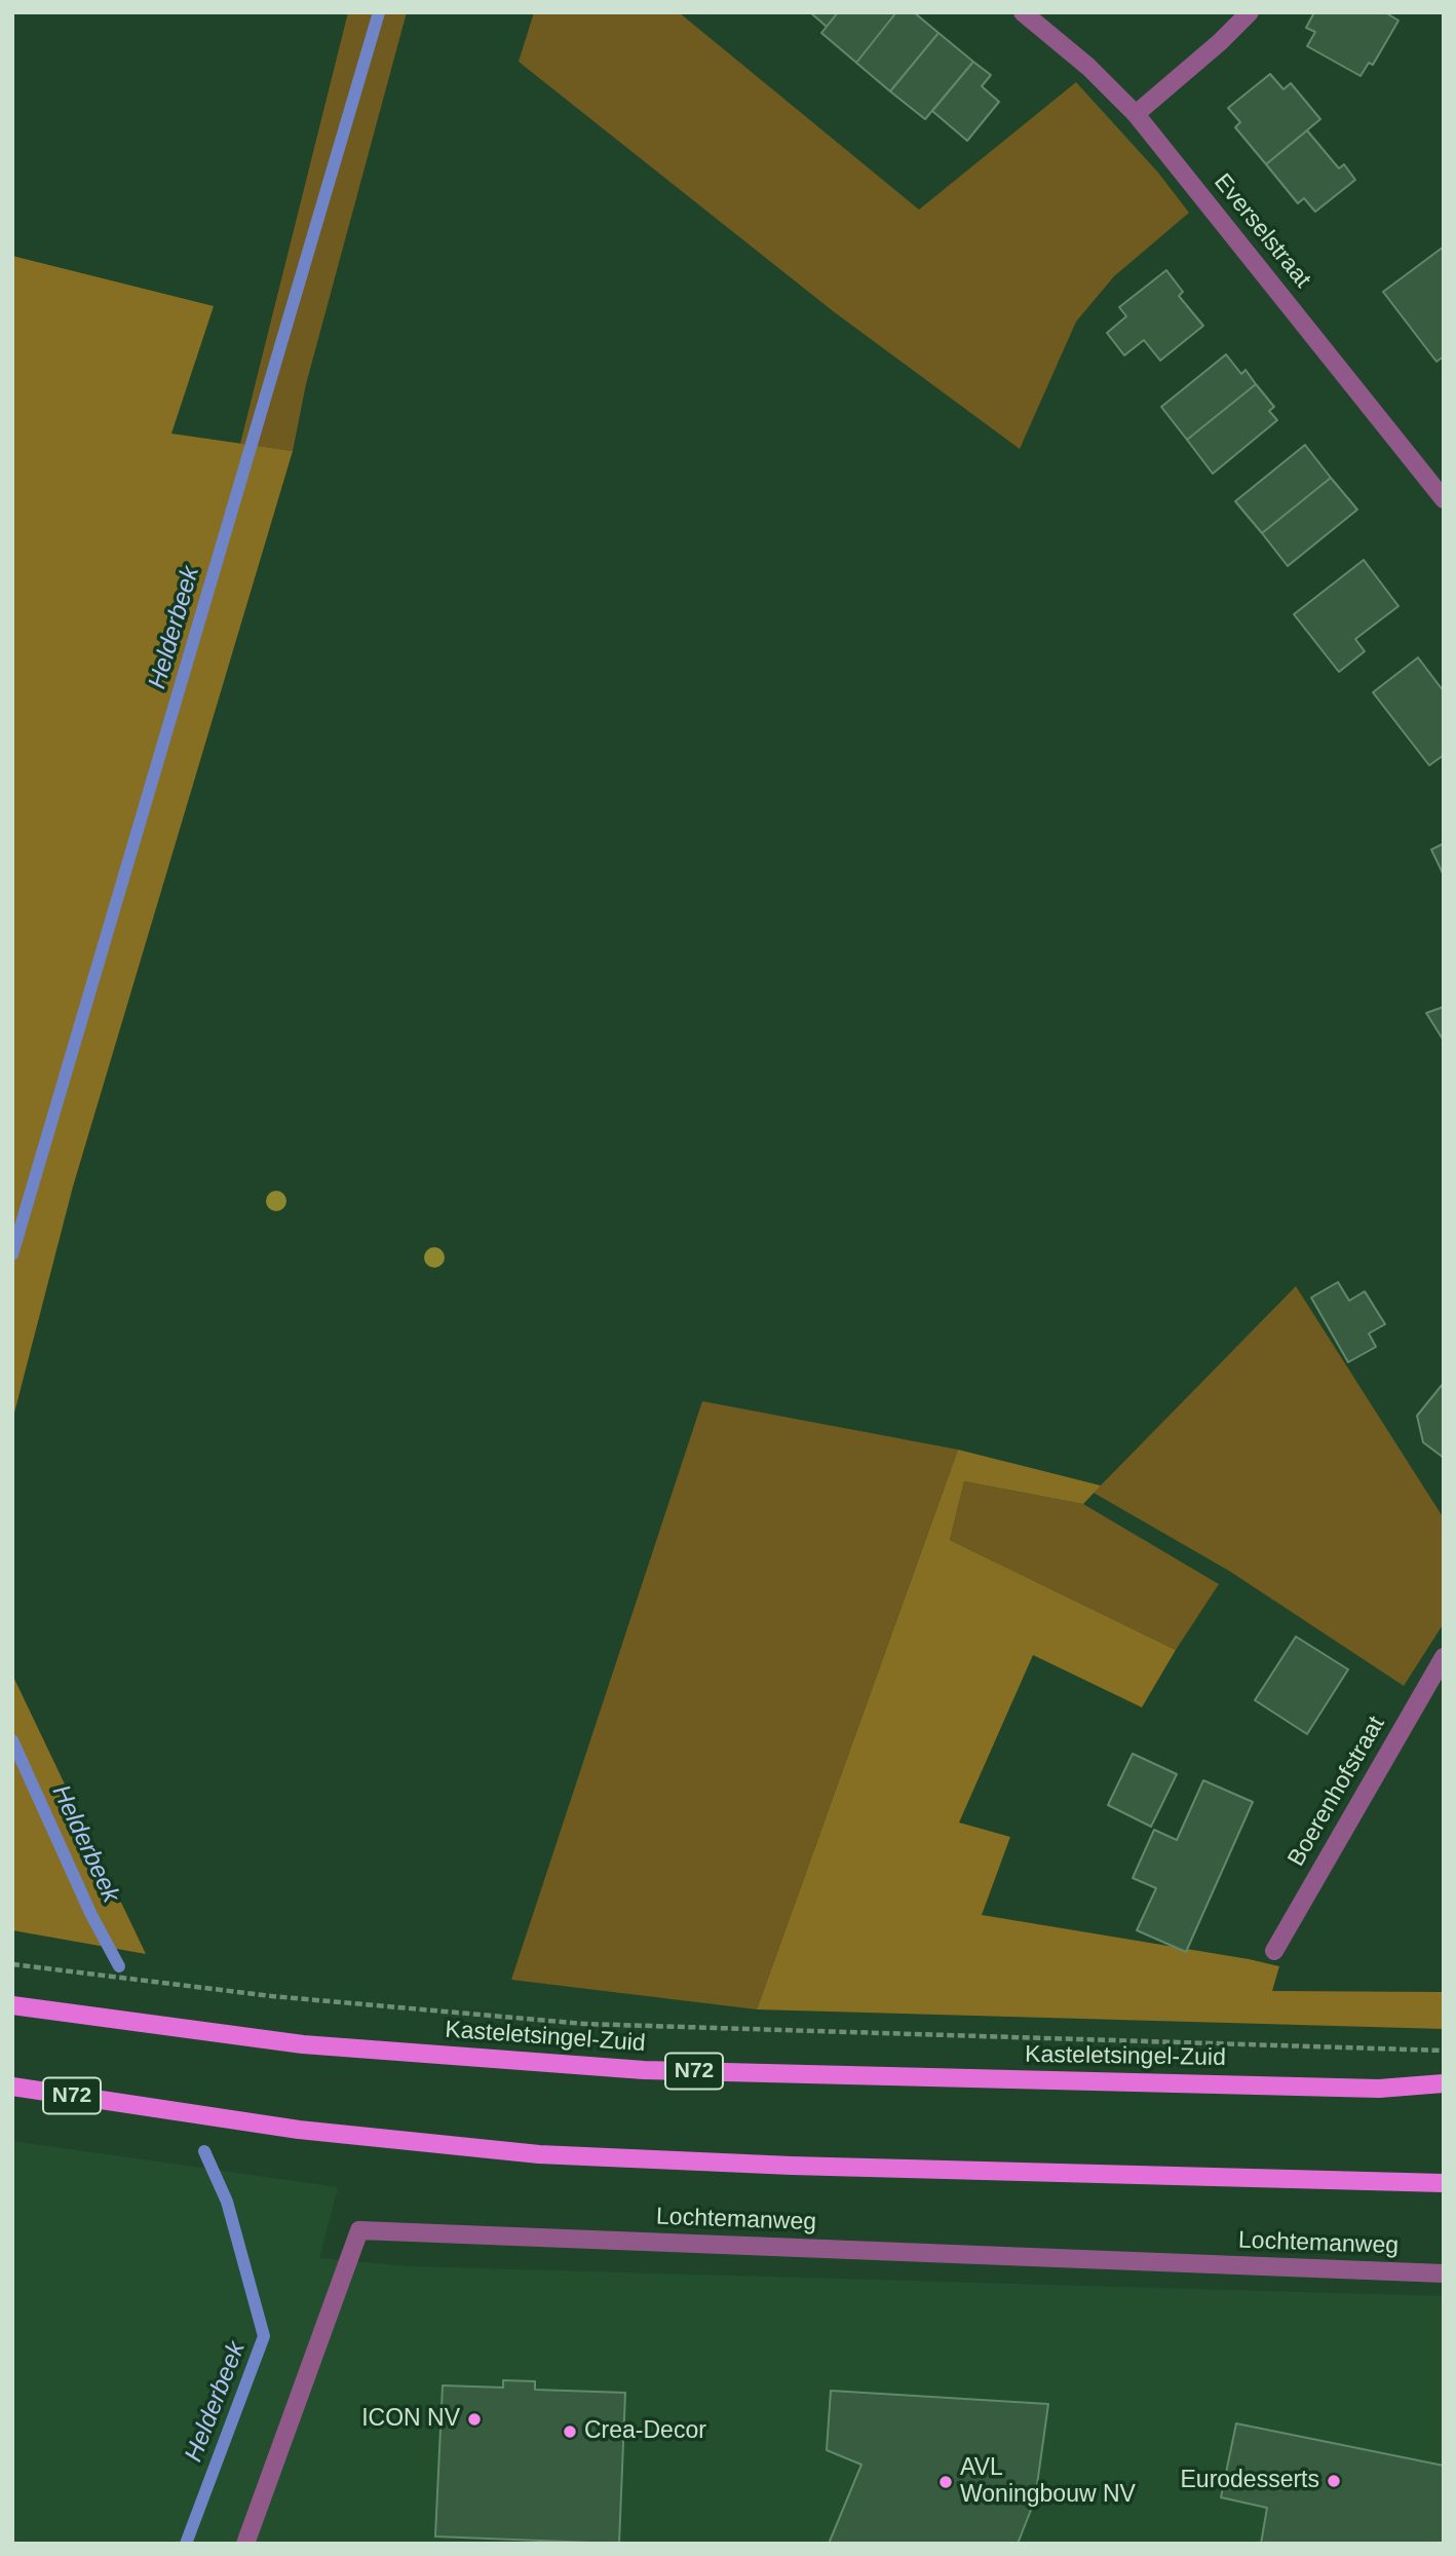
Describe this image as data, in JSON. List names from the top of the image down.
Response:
{
  "streets": {
    "main road": ["Kasteletsingel-Zuid", "N72"],
    "street": ["Everselstraat", "Boerenhofstraat", "Lochtemanweg"]
  },
  "water": ["Helderbeek"],
  "places": [
    "ICON NV",
    "Crea-Decor",
    "Eurodesserts",
    "AVL Woningbouw NV"
  ]
}
